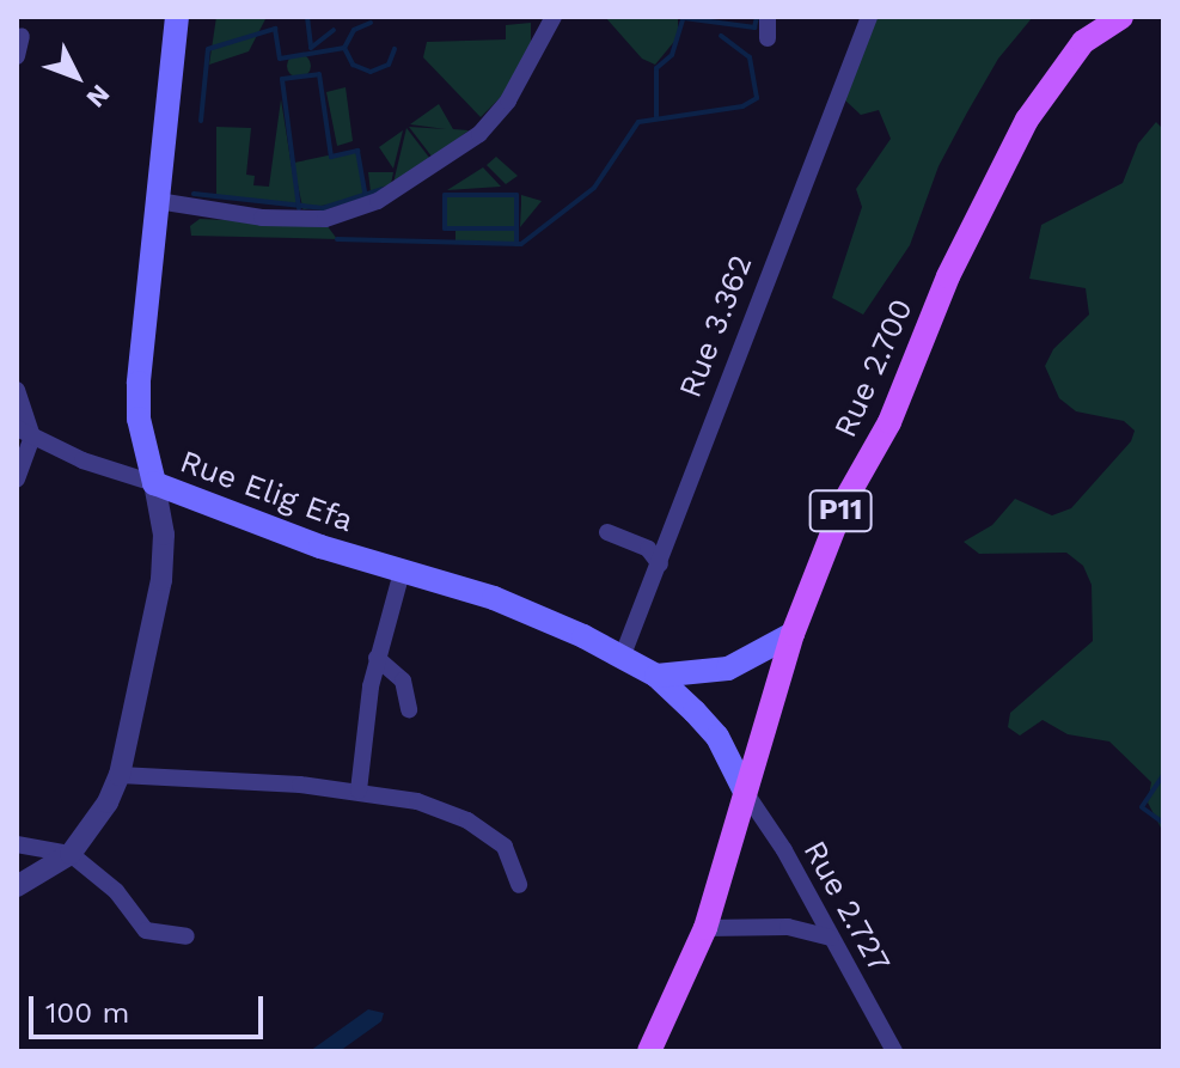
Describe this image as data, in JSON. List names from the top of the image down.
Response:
{
  "streets": {
    "main road": ["Rue 2.700", "Rue Elig Efa", "P11"],
    "street": ["Rue 3.362", "Rue 2.727"]
  },
  "crossings": [
    ["Rue 3.362", "Rue Elig Efa"],
    ["Rue 2.700", "Rue Elig Efa"],
    ["Rue 2.700", "Rue 2.727"],
    ["Rue Elig Efa", "Rue 2.727"]
  ],
  "scale_bar": "100 m",
  "north": "bottom right"
}
